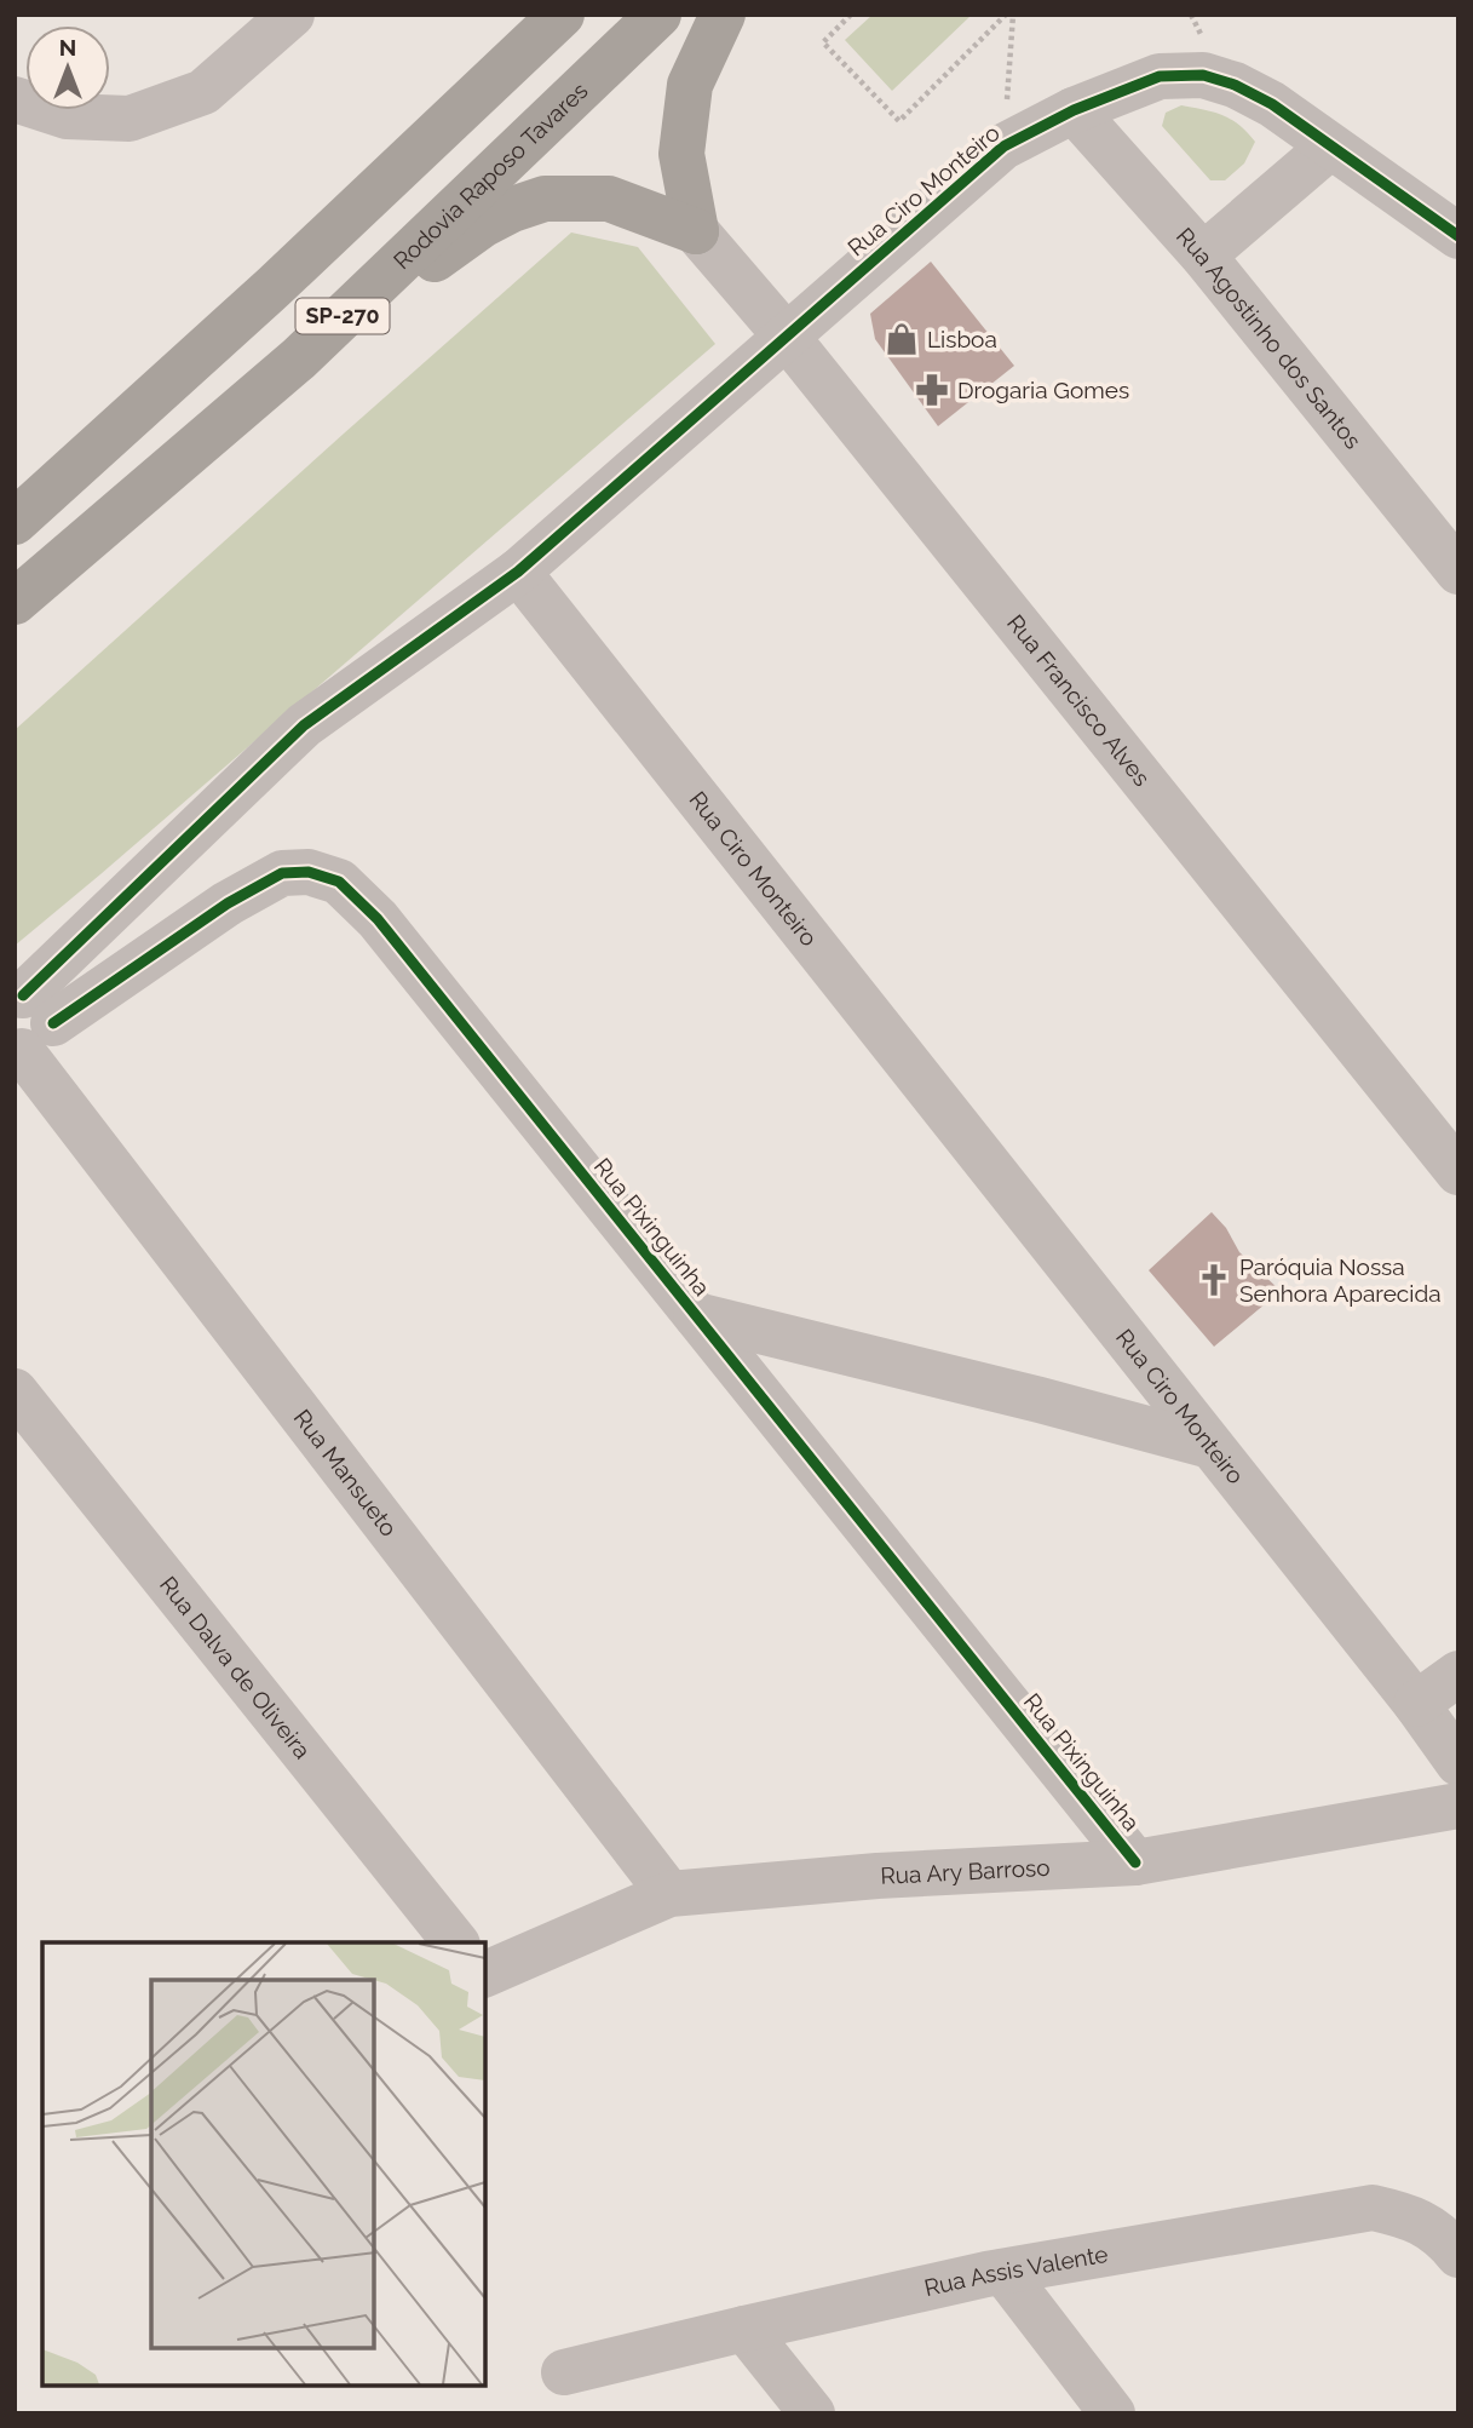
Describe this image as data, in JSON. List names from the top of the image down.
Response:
{
  "streets": {
    "highway": ["Rodovia Raposo Tavares", "SP-270"],
    "street": [
      "Rua Ciro Monteiro",
      "Rua Agostinho dos Santos",
      "Rua Francisco Alves",
      "Rua Pixinguinha",
      "Rua Mansueto",
      "Rua Dalva de Oliveira",
      "Rua Ary Barroso",
      "Rua Assis Valente"
    ]
  },
  "crossings": [
    ["Rua Ciro Monteiro", "Rua Agostinho dos Santos"],
    ["Rua Ciro Monteiro", "Rua Francisco Alves"],
    ["Rua Pixinguinha", "Rua Mansueto"],
    ["Rua Pixinguinha", "Rua Ary Barroso"],
    ["Rua Mansueto", "Rua Ary Barroso"]
  ],
  "places": {
    "shop": ["Lisboa"],
    "pharmacy": ["Drogaria Gomes"],
    "church": ["Paróquia Nossa Senhora Aparecida"]
  },
  "north": "top"
}
